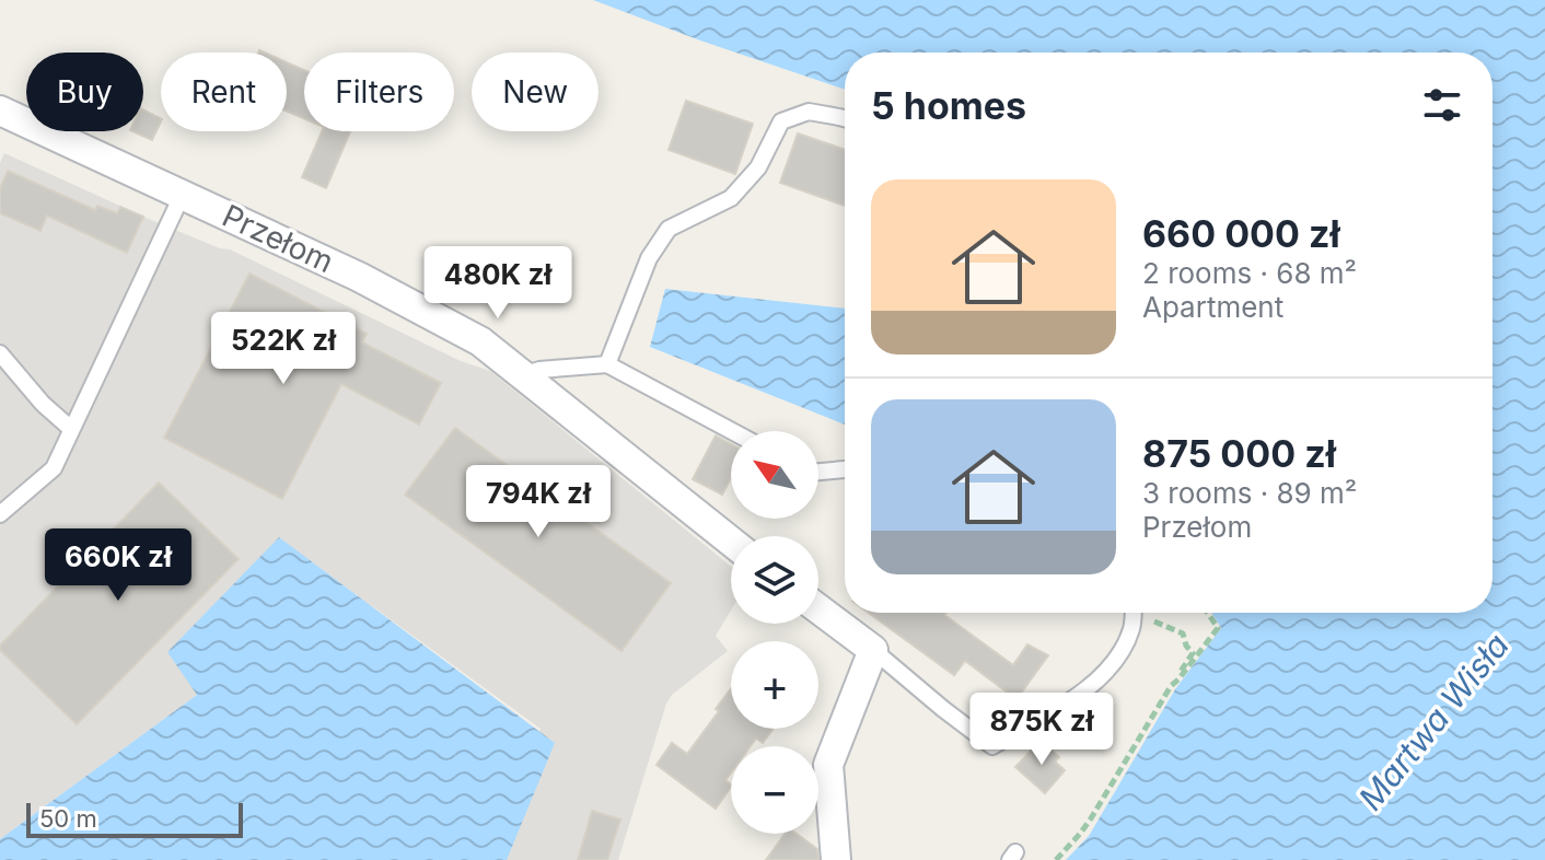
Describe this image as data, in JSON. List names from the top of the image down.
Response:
{
  "streets": {
    "street": ["Przełom"]
  },
  "water": ["Martwa Wisła"],
  "scale_bar": "50 m",
  "north": "top left",
  "page": {
    "chip": [
      "Buy",
      "Rent",
      "Filters",
      "New"
    ],
    "heading": "5 homes",
    "list": [
      {
        "name": "660 000 zł",
        "note": "2 rooms · 68 m² · Apartment"
      },
      {
        "name": "875 000 zł",
        "note": "3 rooms · 89 m² · Przełom"
      }
    ],
    "price": [
      "480K zł",
      "522K zł",
      "794K zł",
      "660K zł",
      "875K zł"
    ],
    "map_buttons": ["+", "−"],
    "scale": "50 m"
  }
}
